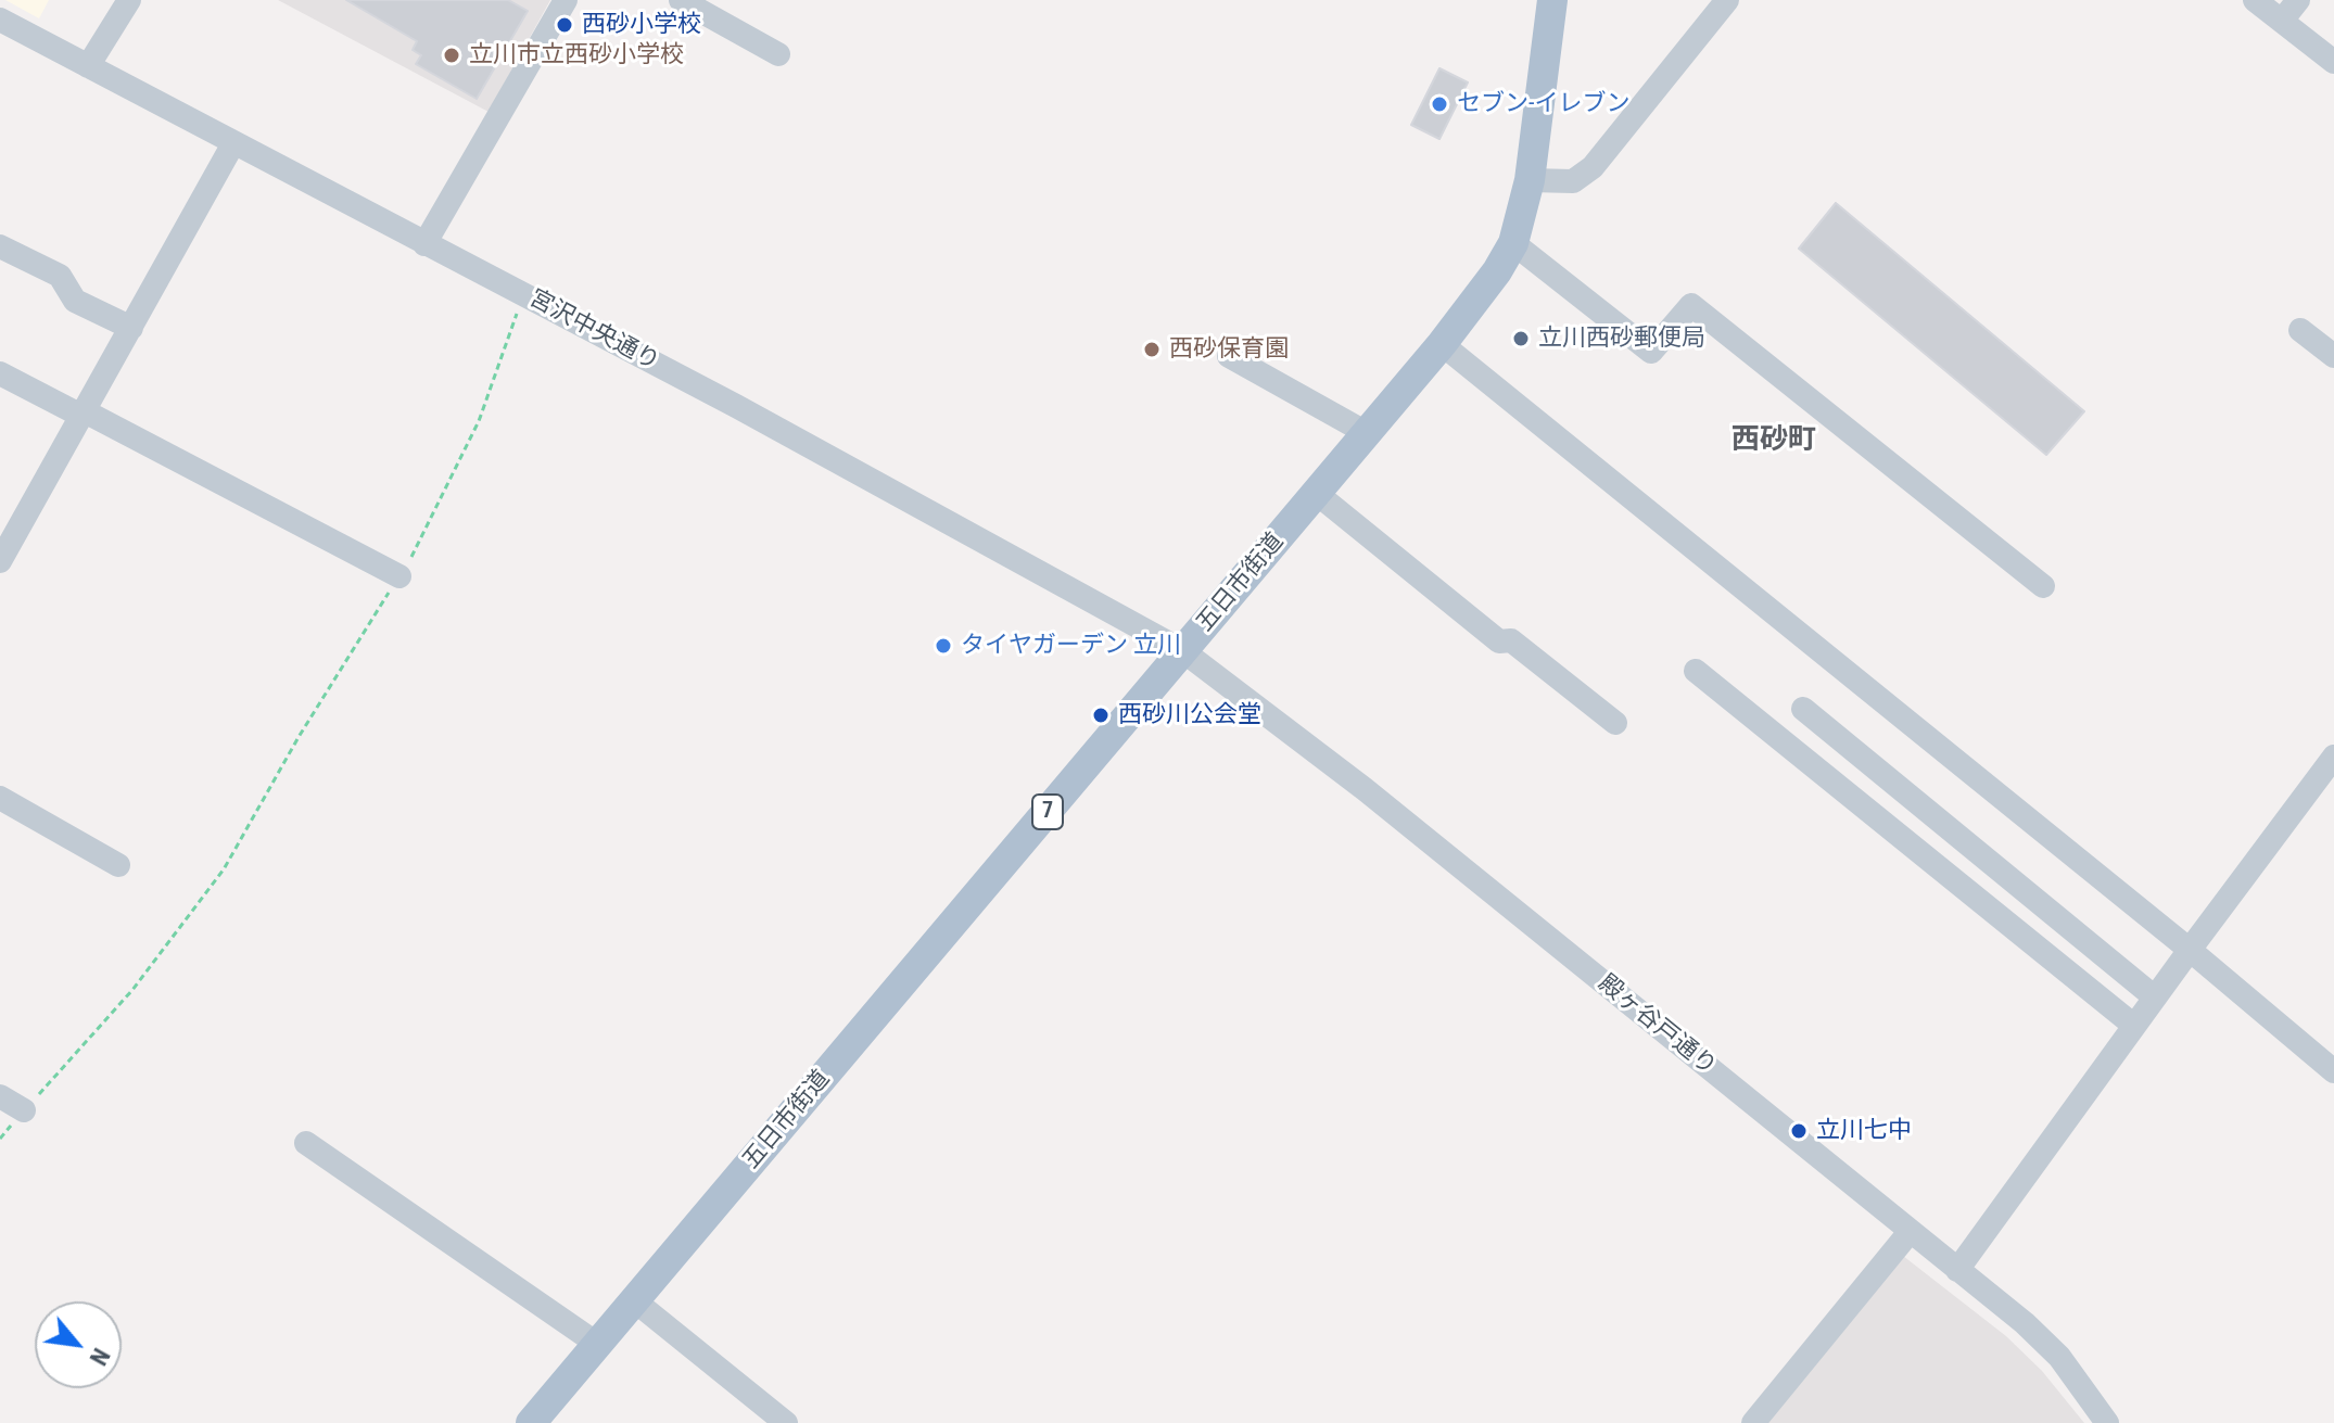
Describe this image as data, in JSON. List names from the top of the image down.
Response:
{
  "streets": {
    "main road": ["五日市街道", "7"],
    "street": ["宮沢中央通り", "殿ヶ谷戸通り"]
  },
  "crossings": [
    ["宮沢中央通り", "五日市街道"],
    ["宮沢中央通り", "殿ヶ谷戸通り"],
    ["五日市街道", "殿ヶ谷戸通り"]
  ],
  "districts": ["西砂町"],
  "places": [
    "西砂小学校",
    "立川市立西砂小学校",
    "セブン-イレブン",
    "立川西砂郵便局",
    "西砂保育園",
    "タイヤガーデン 立川",
    "西砂川公会堂",
    "立川七中"
  ],
  "north": "bottom right"
}
